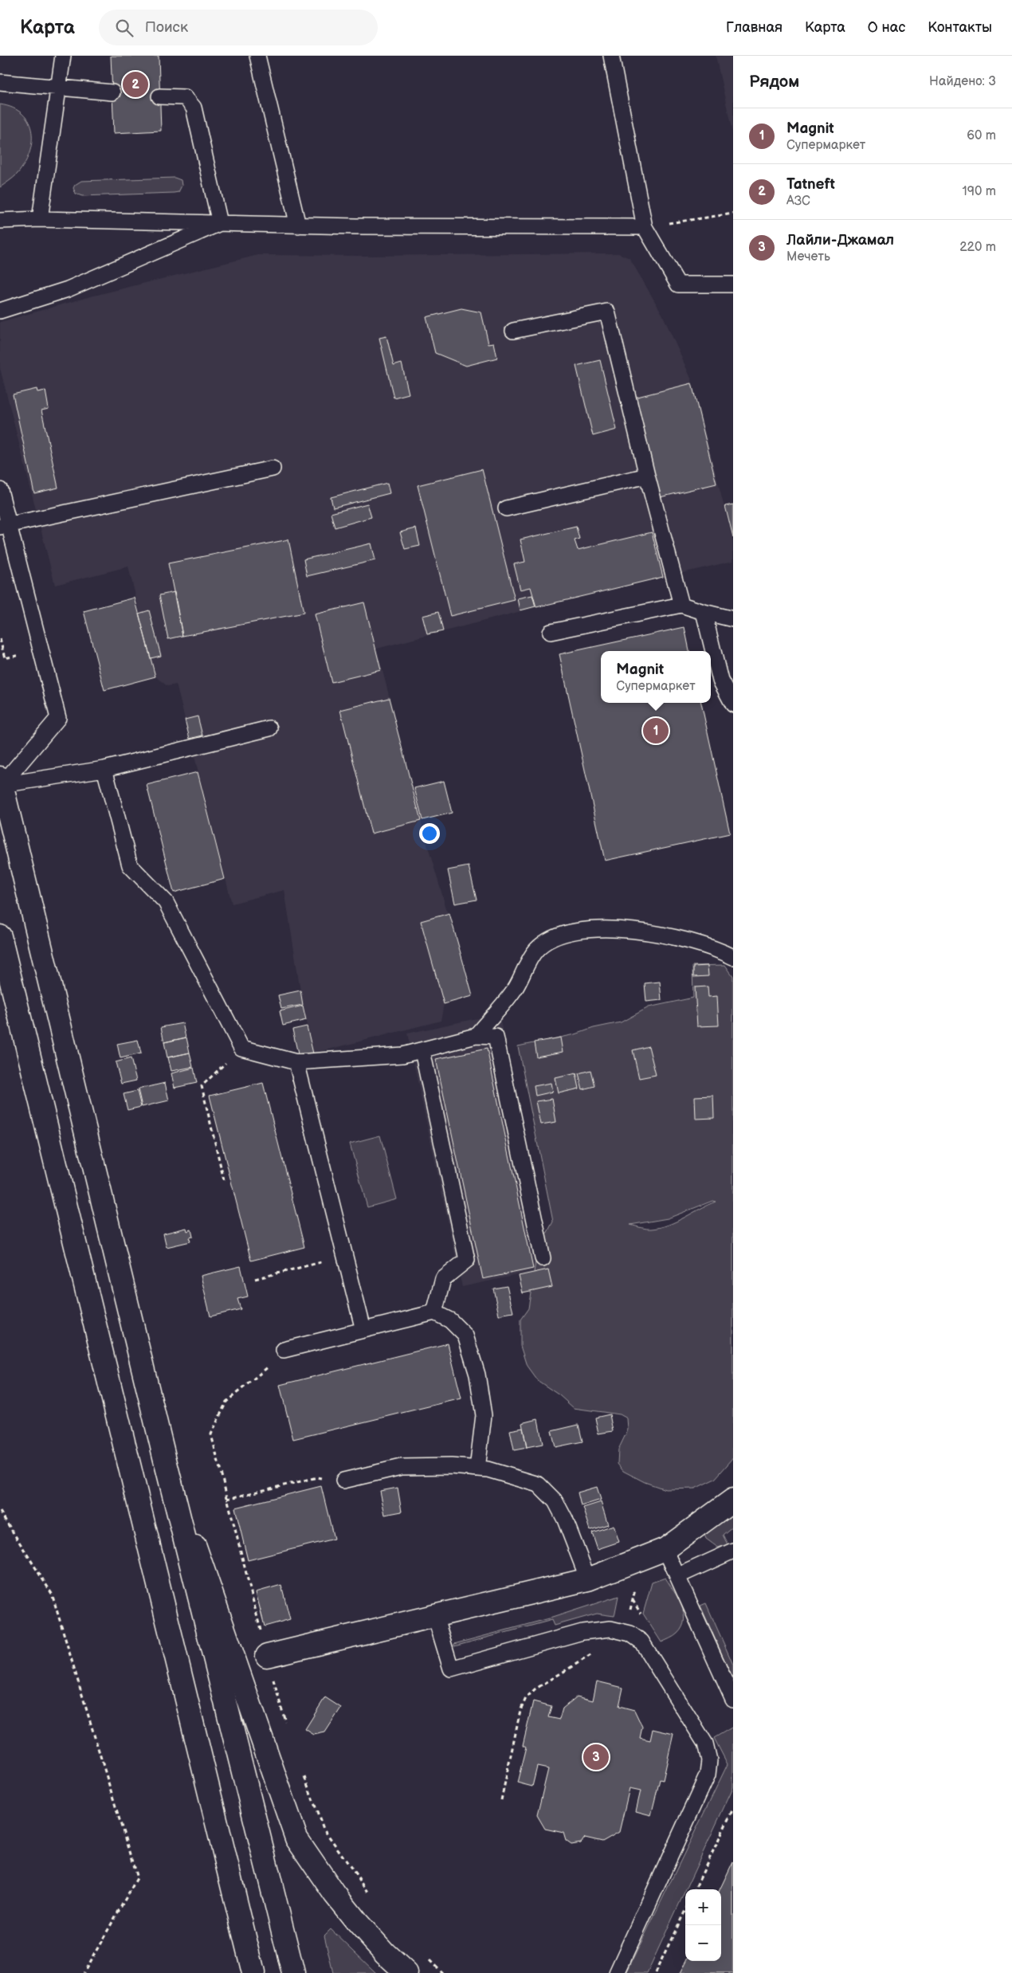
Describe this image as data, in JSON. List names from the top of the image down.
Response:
{
  "page": {
    "header": "Карта",
    "search": "Поиск",
    "nav": [
      "Главная",
      "Карта",
      "О нас",
      "Контакты"
    ],
    "heading": ["Рядом", "Найдено: 3"],
    "pins": ["2", "1", "3"],
    "list": [
      {
        "mark": "1",
        "name": "Magnit",
        "note": "Супермаркет",
        "value": "60 m"
      },
      {
        "mark": "2",
        "name": "Tatneft",
        "note": "АЗС",
        "value": "190 m"
      },
      {
        "mark": "3",
        "name": "Лайли-Джамал",
        "note": "Мечеть",
        "value": "220 m"
      }
    ],
    "popup": ["Magnit", "Супермаркет"],
    "map_buttons": ["+", "−"]
  }
}
